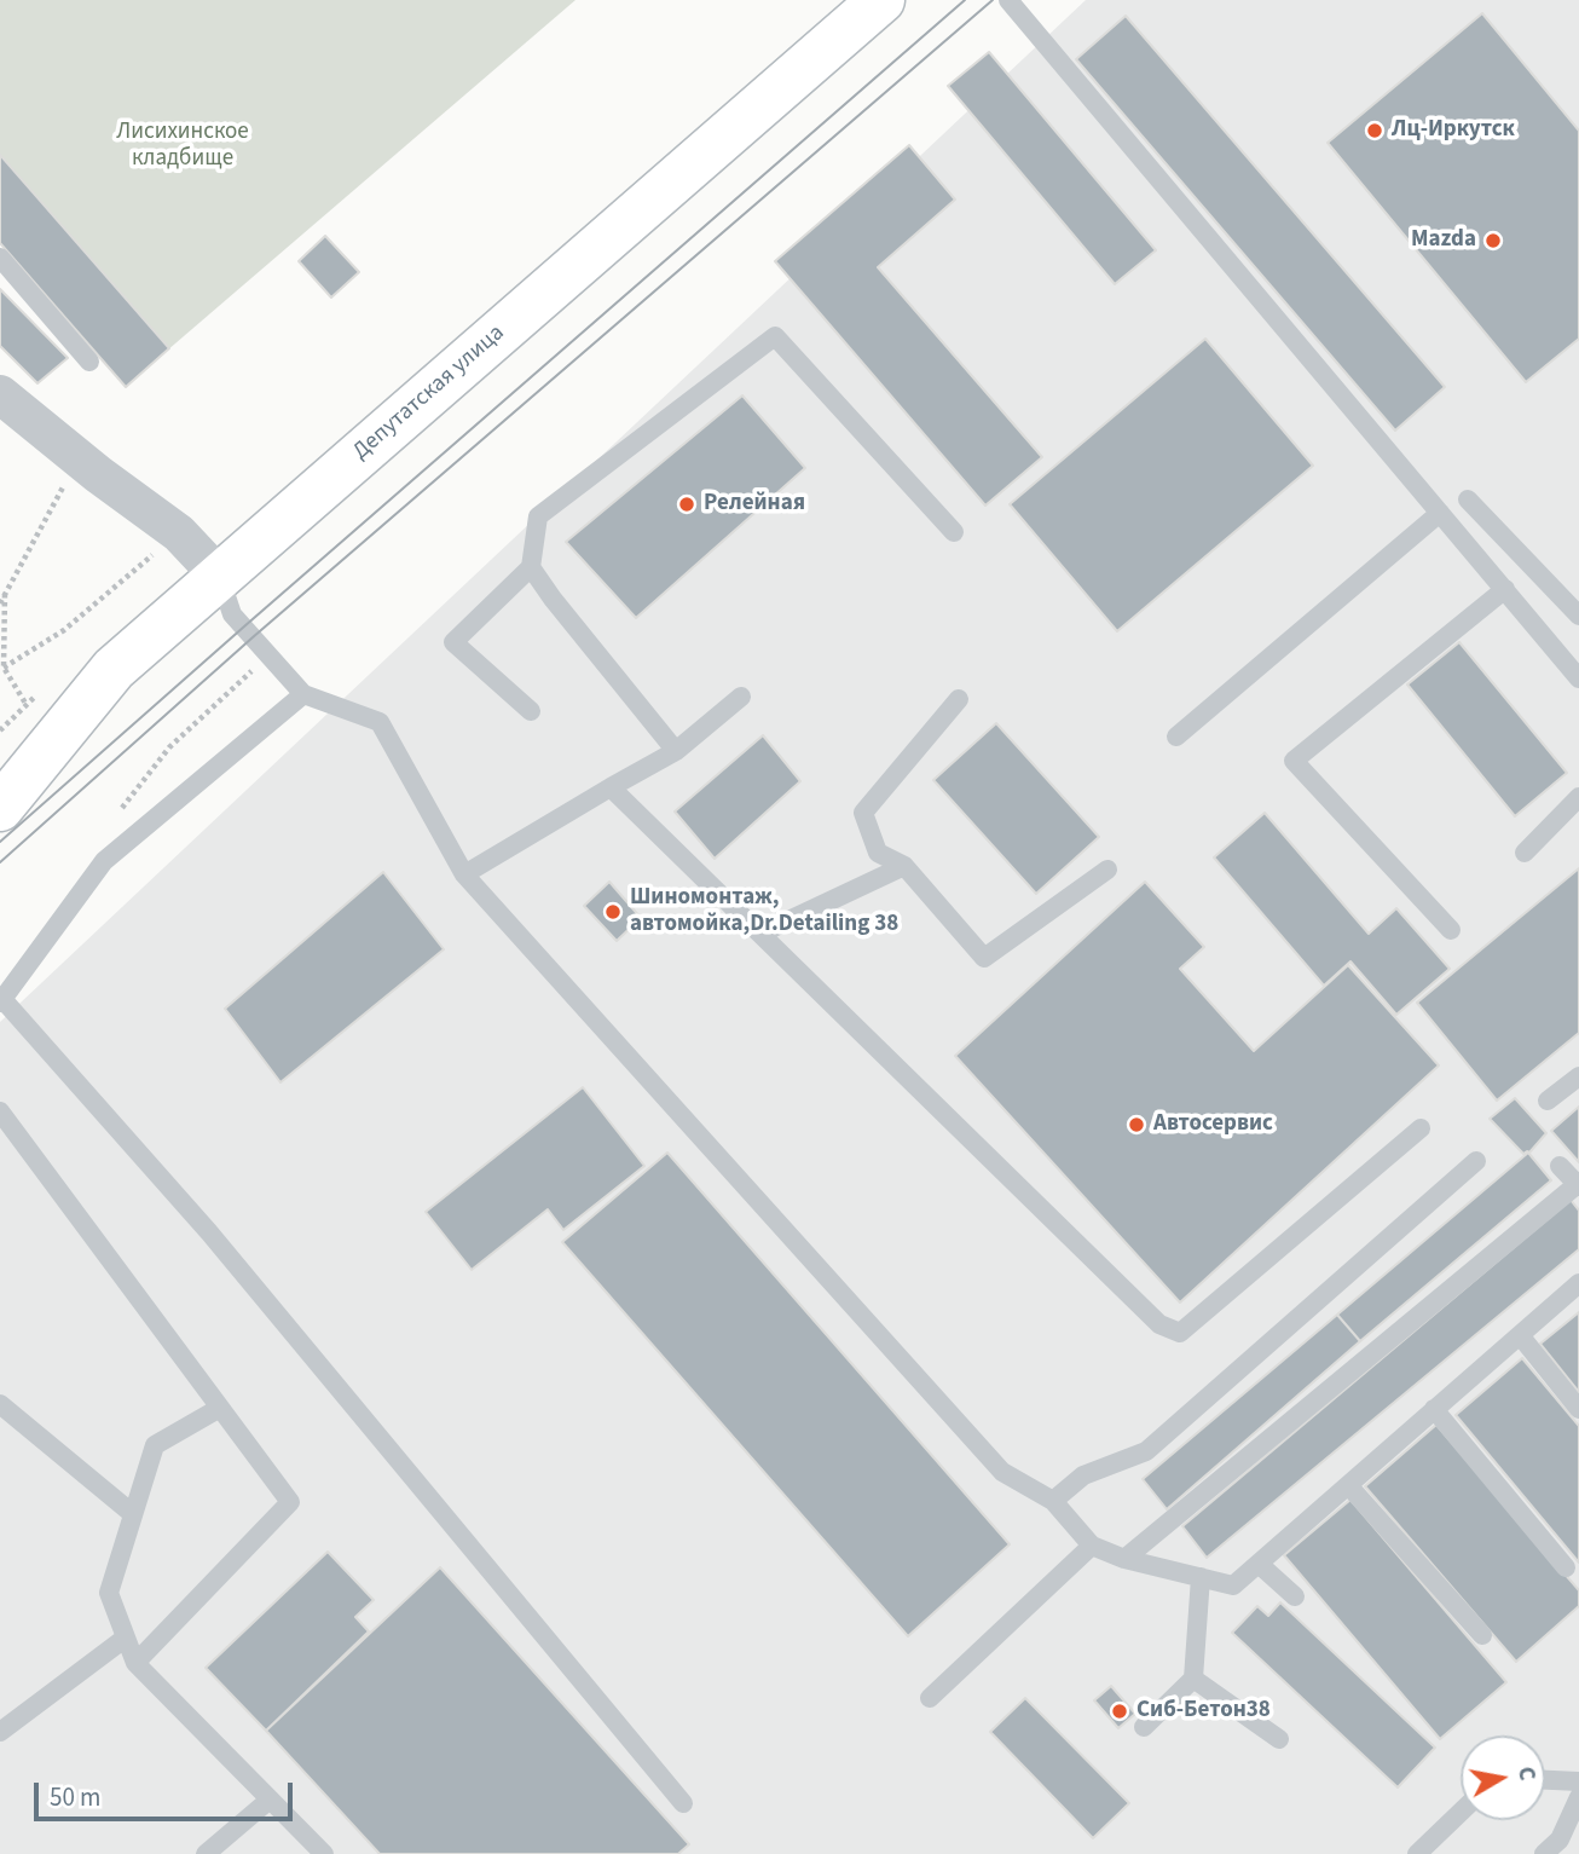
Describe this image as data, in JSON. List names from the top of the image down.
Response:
{
  "streets": {
    "main road": ["Депутатская улица"]
  },
  "parks": ["Лисихинское кладбище"],
  "places": [
    "Лц-Иркутск",
    "Mazda",
    "Релейная",
    "Шиномонтаж, автомойка,Dr.Detailing 38",
    "Автосервис",
    "Сиб-Бетон38"
  ],
  "scale_bar": "50 m",
  "north": "right"
}
